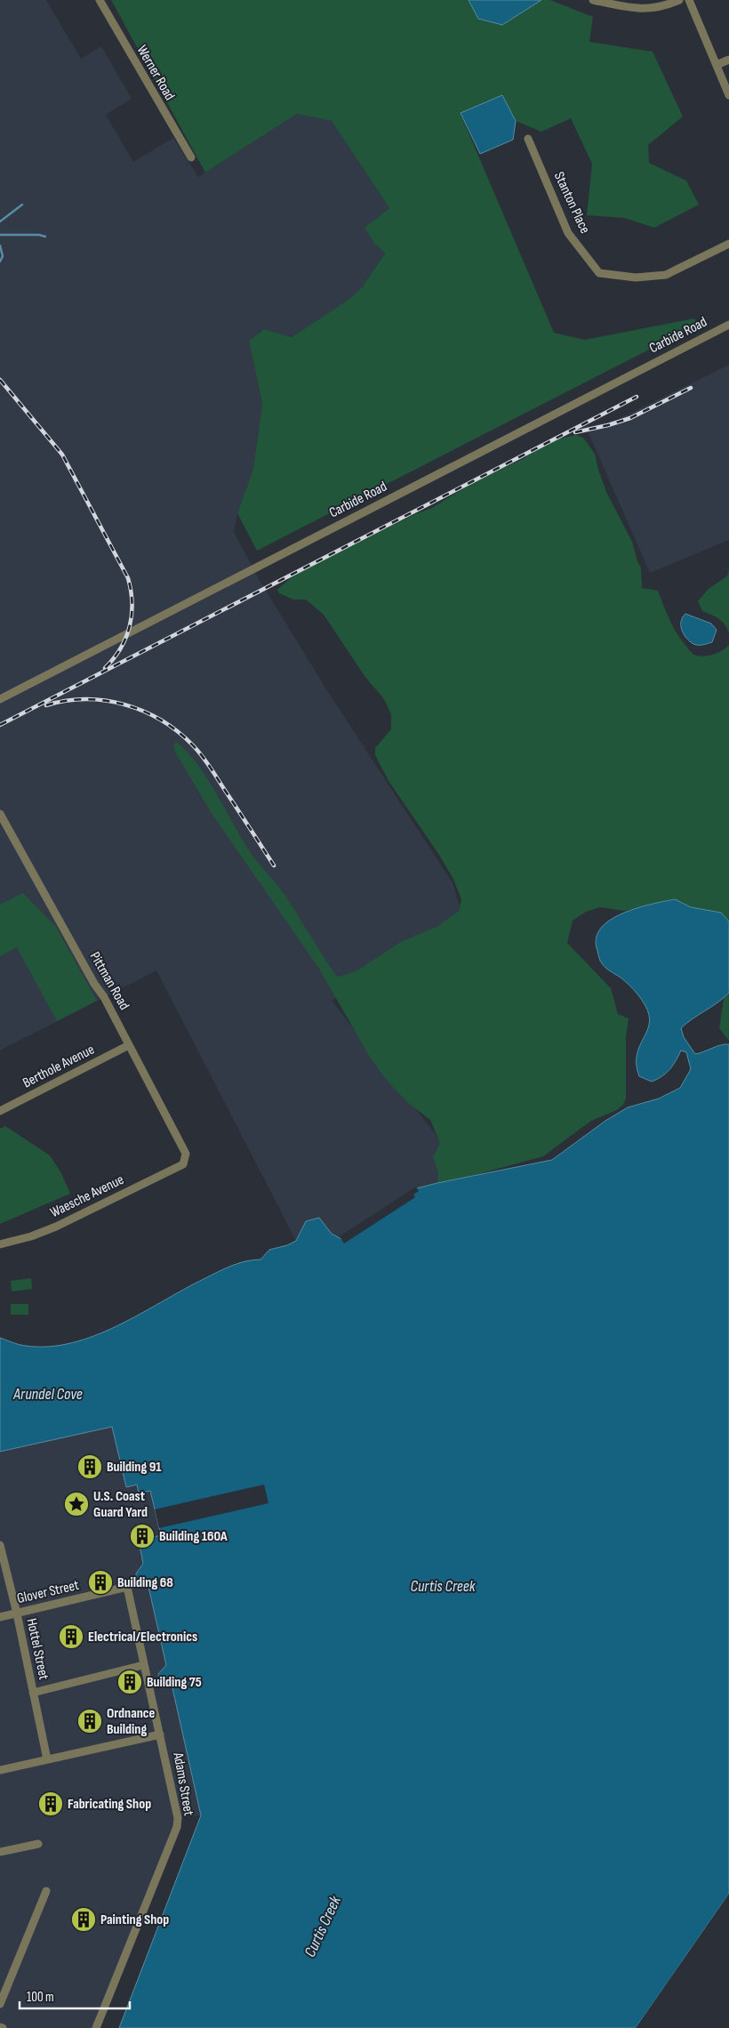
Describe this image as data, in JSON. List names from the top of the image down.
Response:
{
  "streets": {
    "street": [
      "Werner Road",
      "Stanton Place",
      "Carbide Road",
      "Pittman Road",
      "Berthole Avenue",
      "Waesche Avenue",
      "Glover Street",
      "Hottel Street",
      "Adams Street"
    ]
  },
  "crossings": [
    ["Pittman Road", "Berthole Avenue"],
    ["Pittman Road", "Waesche Avenue"],
    ["Glover Street", "Hottel Street"],
    ["Glover Street", "Adams Street"]
  ],
  "water": ["Arundel Cove", "Curtis Creek"],
  "places": {
    "building": [
      "Building 91",
      "Building 160A",
      "Building 68",
      "Electrical/Electronics",
      "Building 75",
      "Ordnance Building",
      "Fabricating Shop",
      "Painting Shop"
    ],
    "place": ["U.S. Coast Guard Yard"]
  },
  "scale_bar": "100 m"
}
